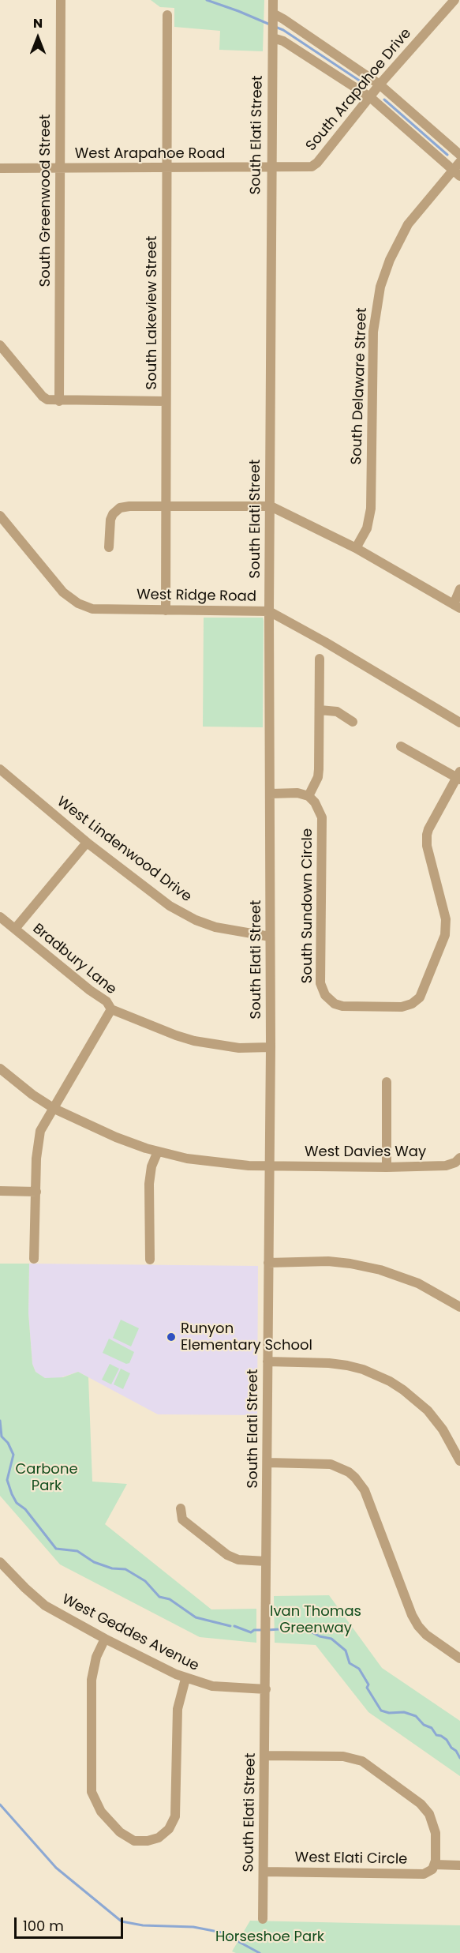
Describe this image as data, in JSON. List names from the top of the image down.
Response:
{
  "streets": {
    "street": [
      "South Arapahoe Drive",
      "South Elati Street",
      "West Arapahoe Road",
      "South Greenwood Street",
      "South Lakeview Street",
      "South Delaware Street",
      "West Ridge Road",
      "West Lindenwood Drive",
      "South Sundown Circle",
      "Bradbury Lane",
      "West Davies Way",
      "West Geddes Avenue",
      "West Elati Circle"
    ]
  },
  "crossings": [
    ["South Arapahoe Drive", "South Elati Street"],
    ["South Arapahoe Drive", "West Arapahoe Road"],
    ["South Elati Street", "West Arapahoe Road"],
    ["South Elati Street", "West Ridge Road"],
    ["South Elati Street", "West Lindenwood Drive"],
    ["South Elati Street", "Bradbury Lane"],
    ["South Elati Street", "West Davies Way"],
    ["South Elati Street", "West Geddes Avenue"],
    ["South Elati Street", "West Elati Circle"],
    ["West Arapahoe Road", "South Greenwood Street"],
    ["West Arapahoe Road", "South Lakeview Street"],
    ["South Lakeview Street", "West Ridge Road"]
  ],
  "parks": ["Carbone Park", "Ivan Thomas Greenway", "Horseshoe Park"],
  "places": ["Runyon Elementary School"],
  "scale_bar": "100 m",
  "north": "top"
}
